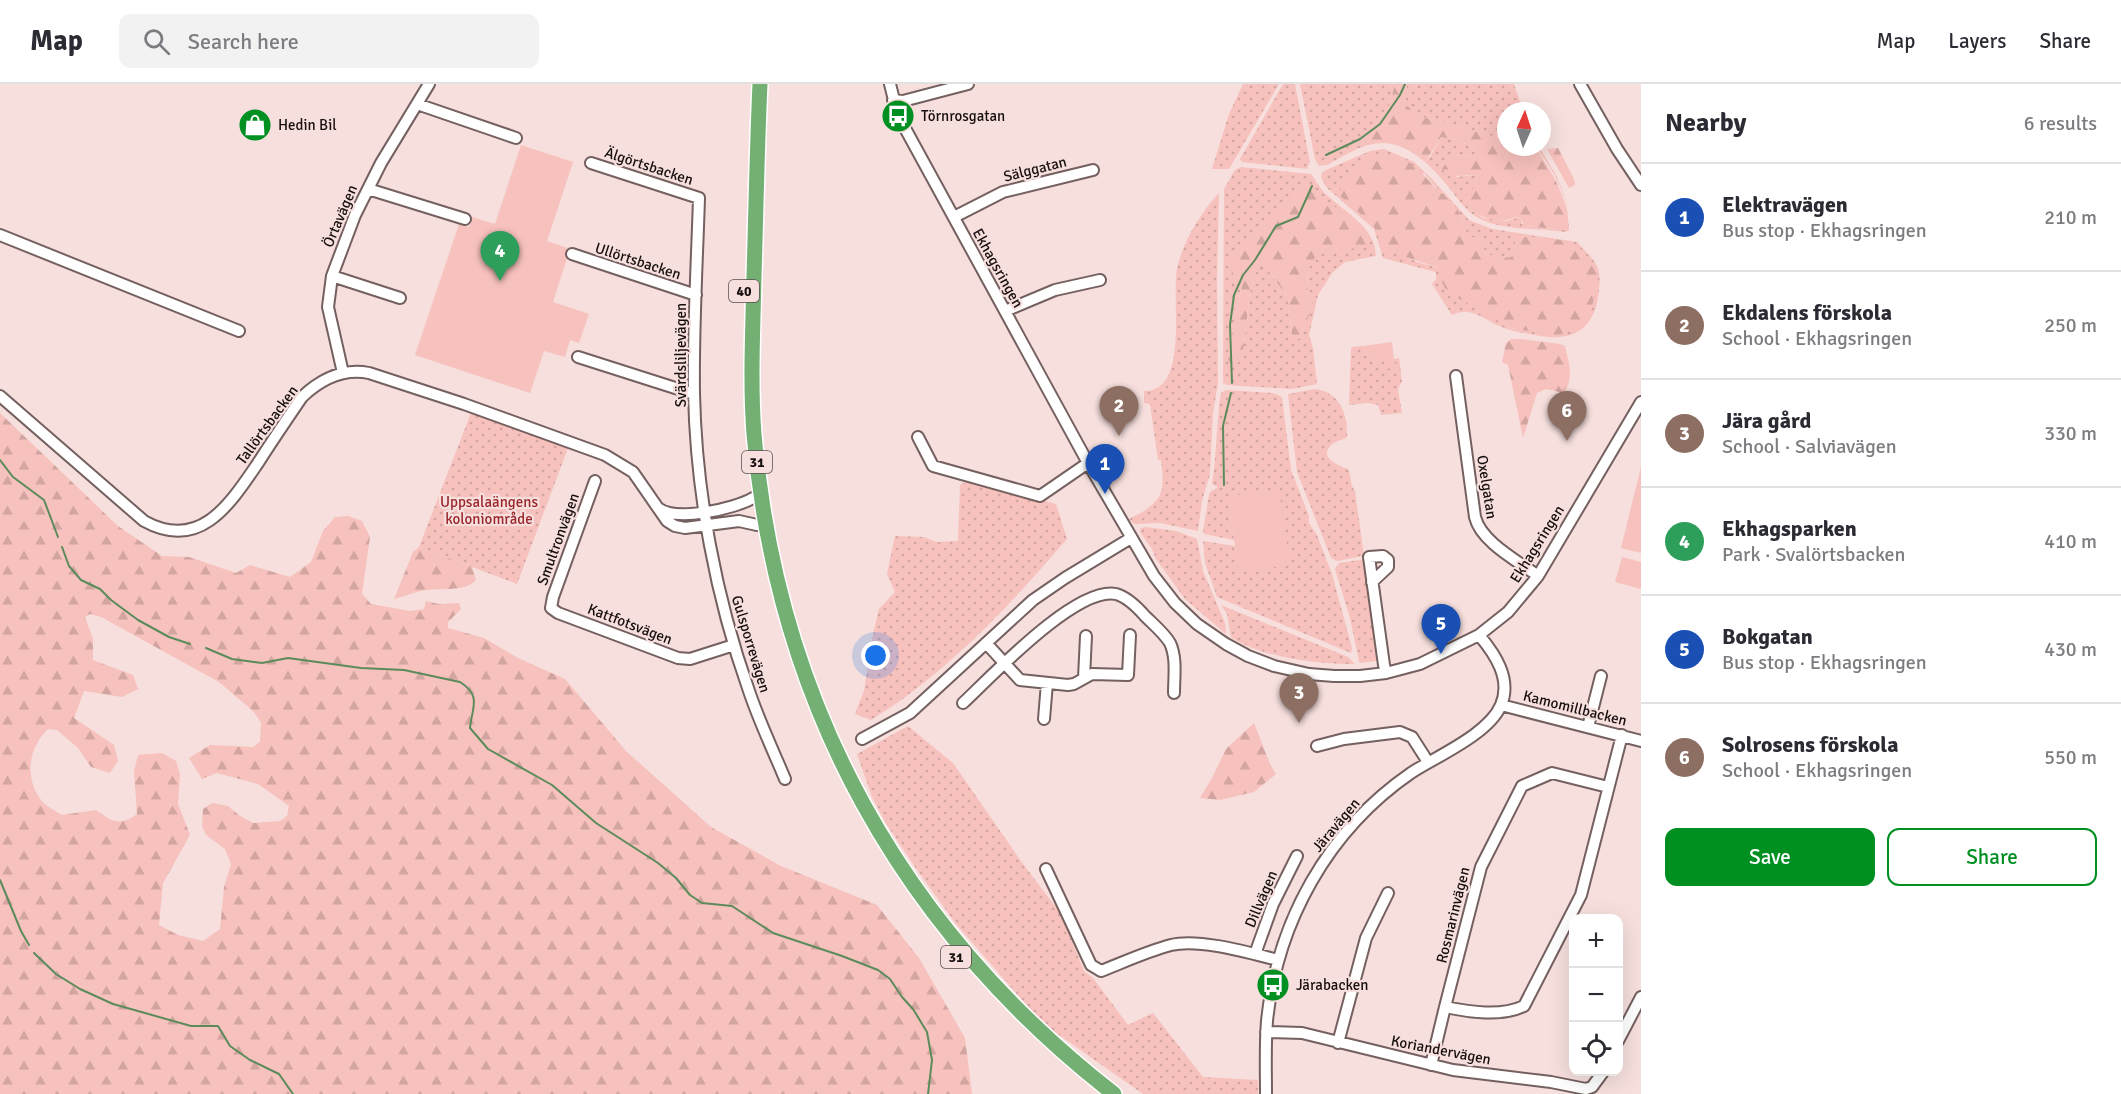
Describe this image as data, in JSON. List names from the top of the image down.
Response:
{
  "streets": {
    "highway": ["40", "31"],
    "street": [
      "Älgörtsbacken",
      "Sälggatan",
      "Örtavägen",
      "Ullörtsbacken",
      "Ekhagsringen",
      "Svärdsliljevägen",
      "Tallörtsbacken",
      "Oxelgatan",
      "Smultronvägen",
      "Kattfotsvägen",
      "Gulsporrevägen",
      "Kamomillbacken",
      "Järavägen",
      "Dillvägen",
      "Rosmarinvägen",
      "Koriandervägen"
    ]
  },
  "crossings": [
    ["Älgörtsbacken", "Svärdsliljevägen"],
    ["Sälggatan", "Ekhagsringen"],
    ["Örtavägen", "Tallörtsbacken"],
    ["Ullörtsbacken", "Svärdsliljevägen"],
    ["Ekhagsringen", "Oxelgatan"],
    ["40", "31"],
    ["Svärdsliljevägen", "Gulsporrevägen"],
    ["Tallörtsbacken", "31"],
    ["Tallörtsbacken", "Gulsporrevägen"],
    ["Smultronvägen", "Kattfotsvägen"],
    ["Kattfotsvägen", "Gulsporrevägen"],
    ["Kamomillbacken", "Järavägen"],
    ["Järavägen", "Koriandervägen"],
    ["Rosmarinvägen", "Koriandervägen"]
  ],
  "parks": ["Uppsalaängens koloniområde"],
  "places": {
    "bus stop": ["Törnrosgatan", "Järabacken"],
    "shop": ["Hedin Bil"]
  },
  "north": "top",
  "page": {
    "header": "Map",
    "search": "Search here",
    "nav": ["Map", "Layers", "Share"],
    "heading": ["Nearby", "6 results"],
    "list": [
      {
        "mark": "1",
        "name": "Elektravägen",
        "note": "Bus stop · Ekhagsringen",
        "value": "210 m"
      },
      {
        "mark": "2",
        "name": "Ekdalens förskola",
        "note": "School · Ekhagsringen",
        "value": "250 m"
      },
      {
        "mark": "3",
        "name": "Jära gård",
        "note": "School · Salviavägen",
        "value": "330 m"
      },
      {
        "mark": "4",
        "name": "Ekhagsparken",
        "note": "Park · Svalörtsbacken",
        "value": "410 m"
      },
      {
        "mark": "5",
        "name": "Bokgatan",
        "note": "Bus stop · Ekhagsringen",
        "value": "430 m"
      },
      {
        "mark": "6",
        "name": "Solrosens förskola",
        "note": "School · Ekhagsringen",
        "value": "550 m"
      }
    ],
    "pins": [
      "4",
      "2",
      "6",
      "1",
      "5",
      "3"
    ],
    "buttons": ["Save", "Share"],
    "map_buttons": ["+", "−"]
  }
}
